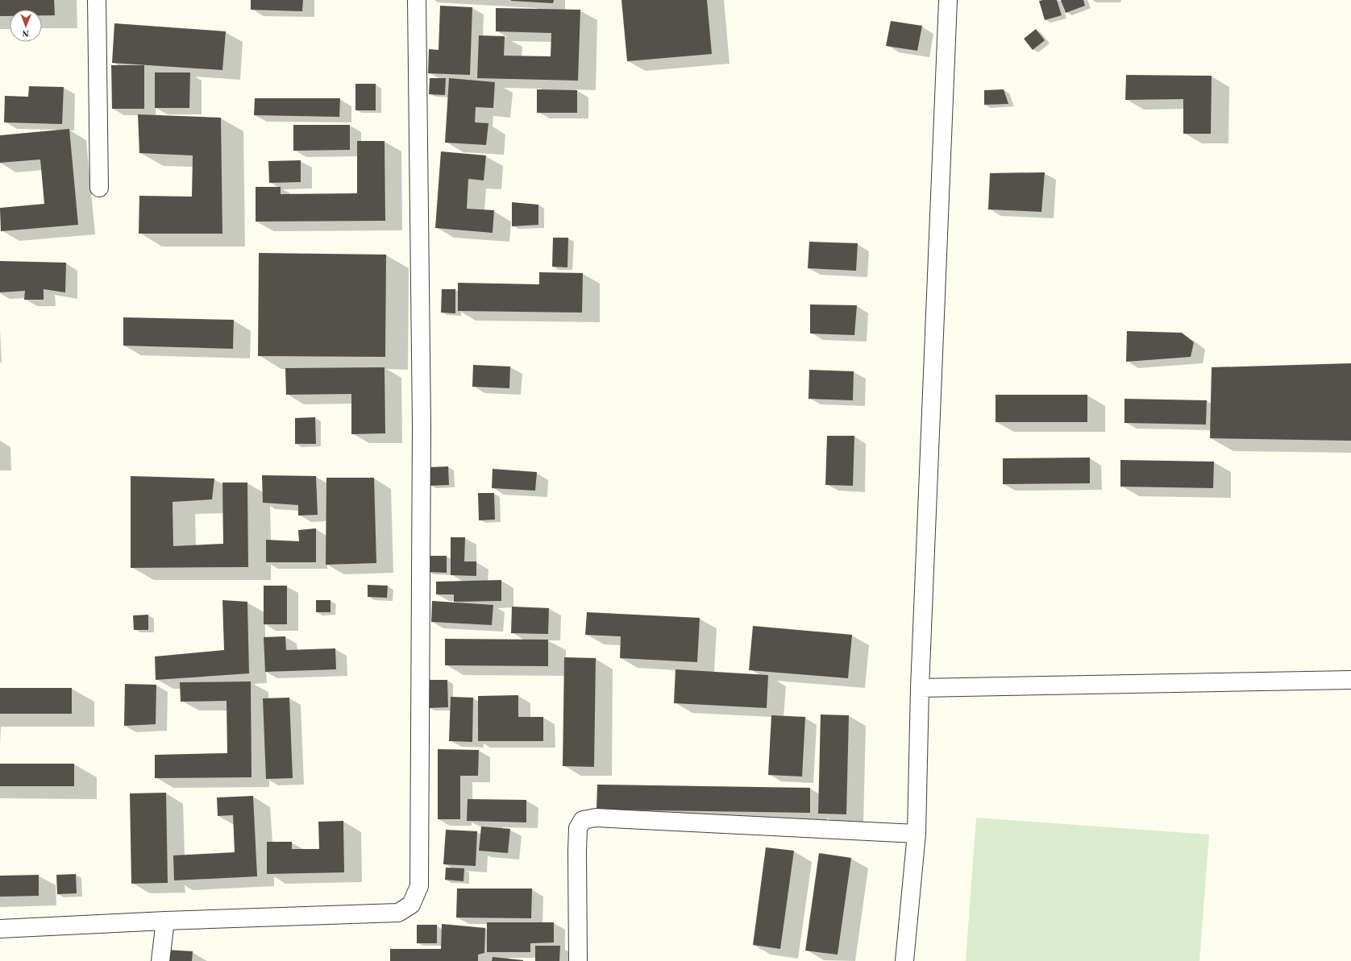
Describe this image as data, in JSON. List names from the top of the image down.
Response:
{
  "north": "bottom"
}
